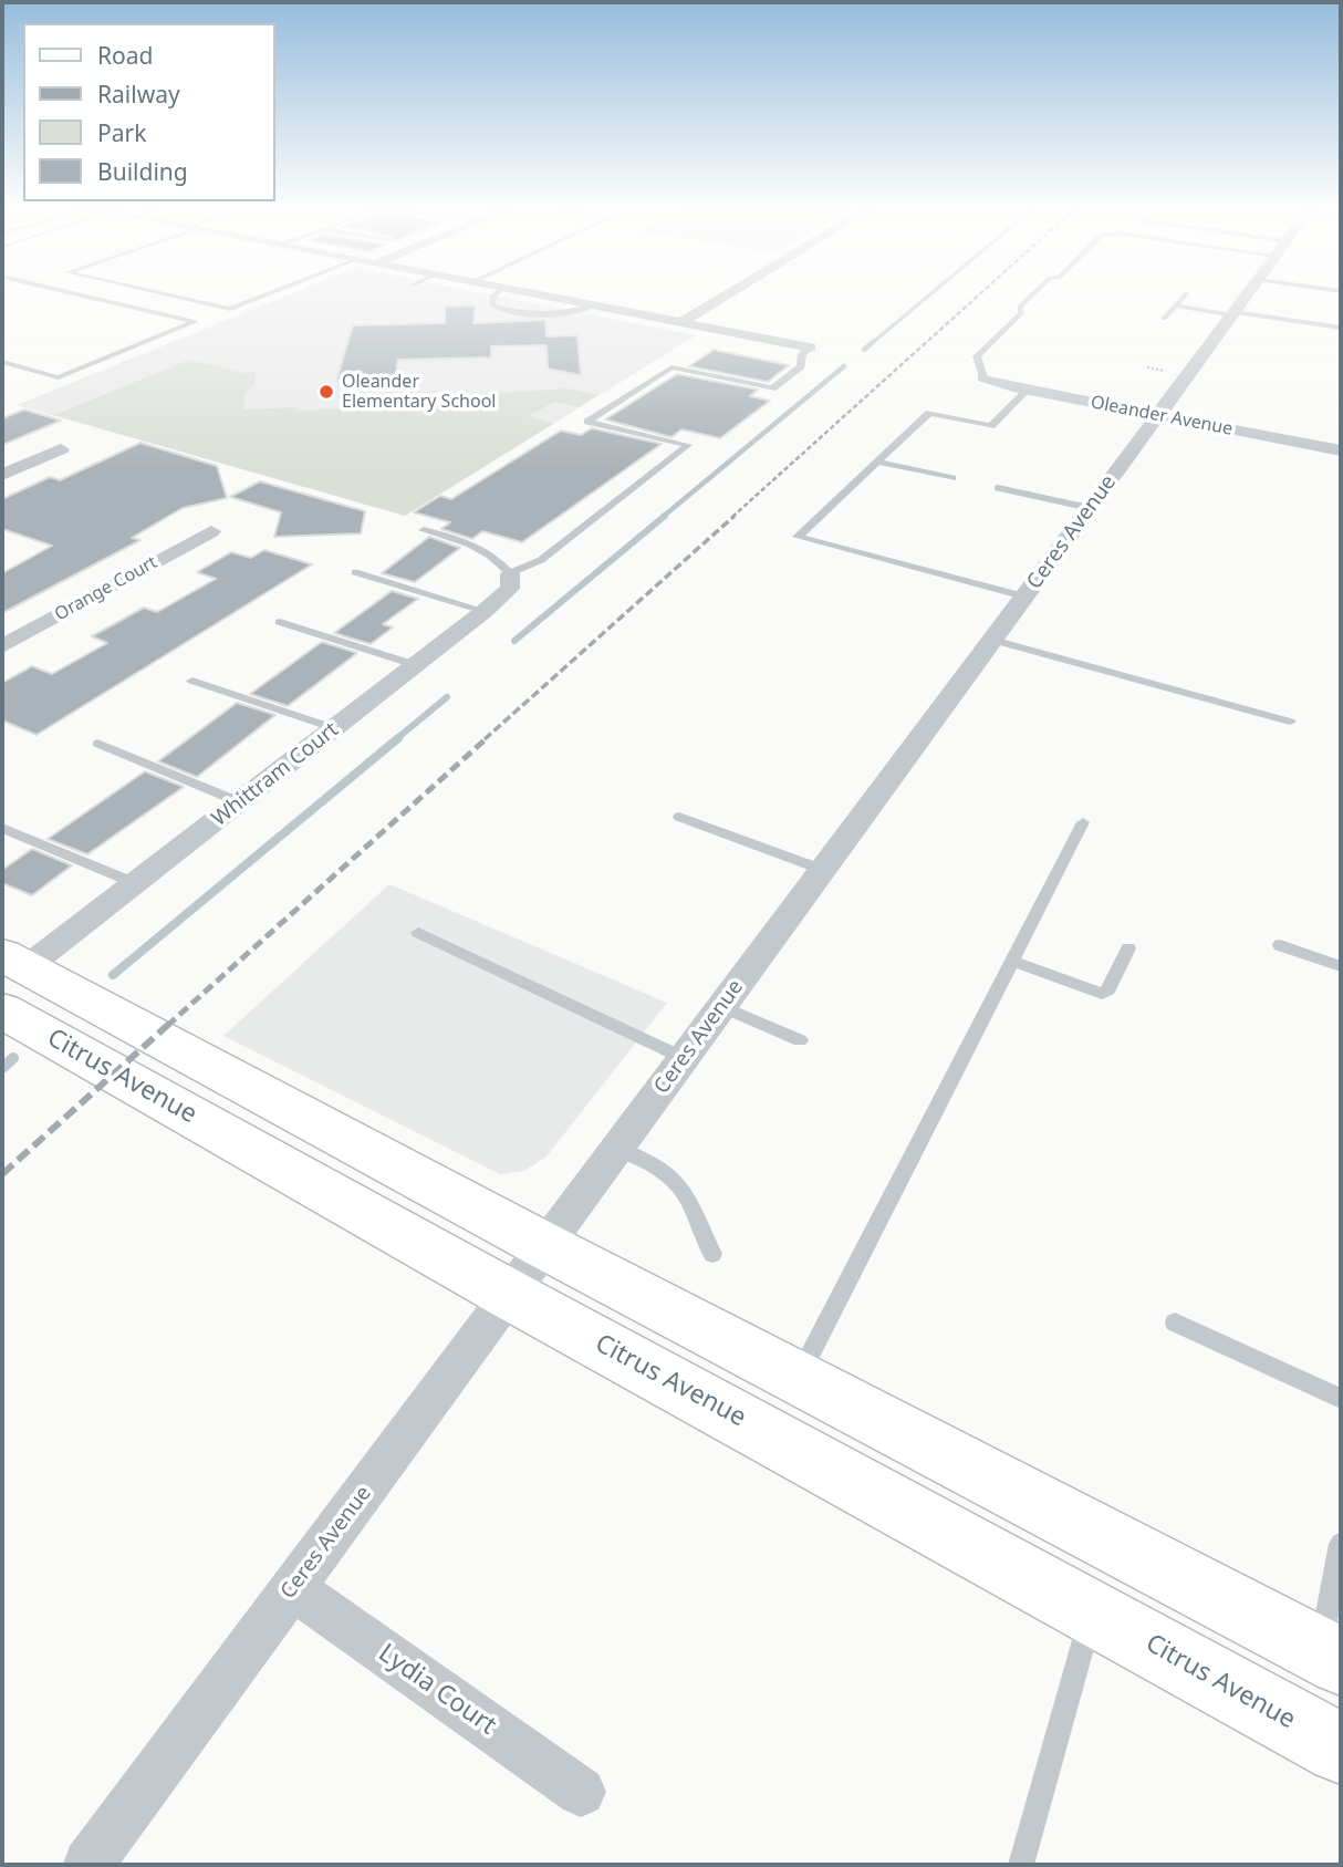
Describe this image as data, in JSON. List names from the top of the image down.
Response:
{
  "streets": {
    "main road": ["Citrus Avenue"],
    "street": [
      "Oleander Avenue",
      "Ceres Avenue",
      "Orange Court",
      "Whittram Court",
      "Lydia Court"
    ]
  },
  "crossings": [
    ["Oleander Avenue", "Ceres Avenue"],
    ["Ceres Avenue", "Citrus Avenue"],
    ["Ceres Avenue", "Lydia Court"]
  ],
  "places": ["Oleander Elementary School"],
  "legend": [
    "Road",
    "Railway",
    "Park",
    "Building"
  ]
}
